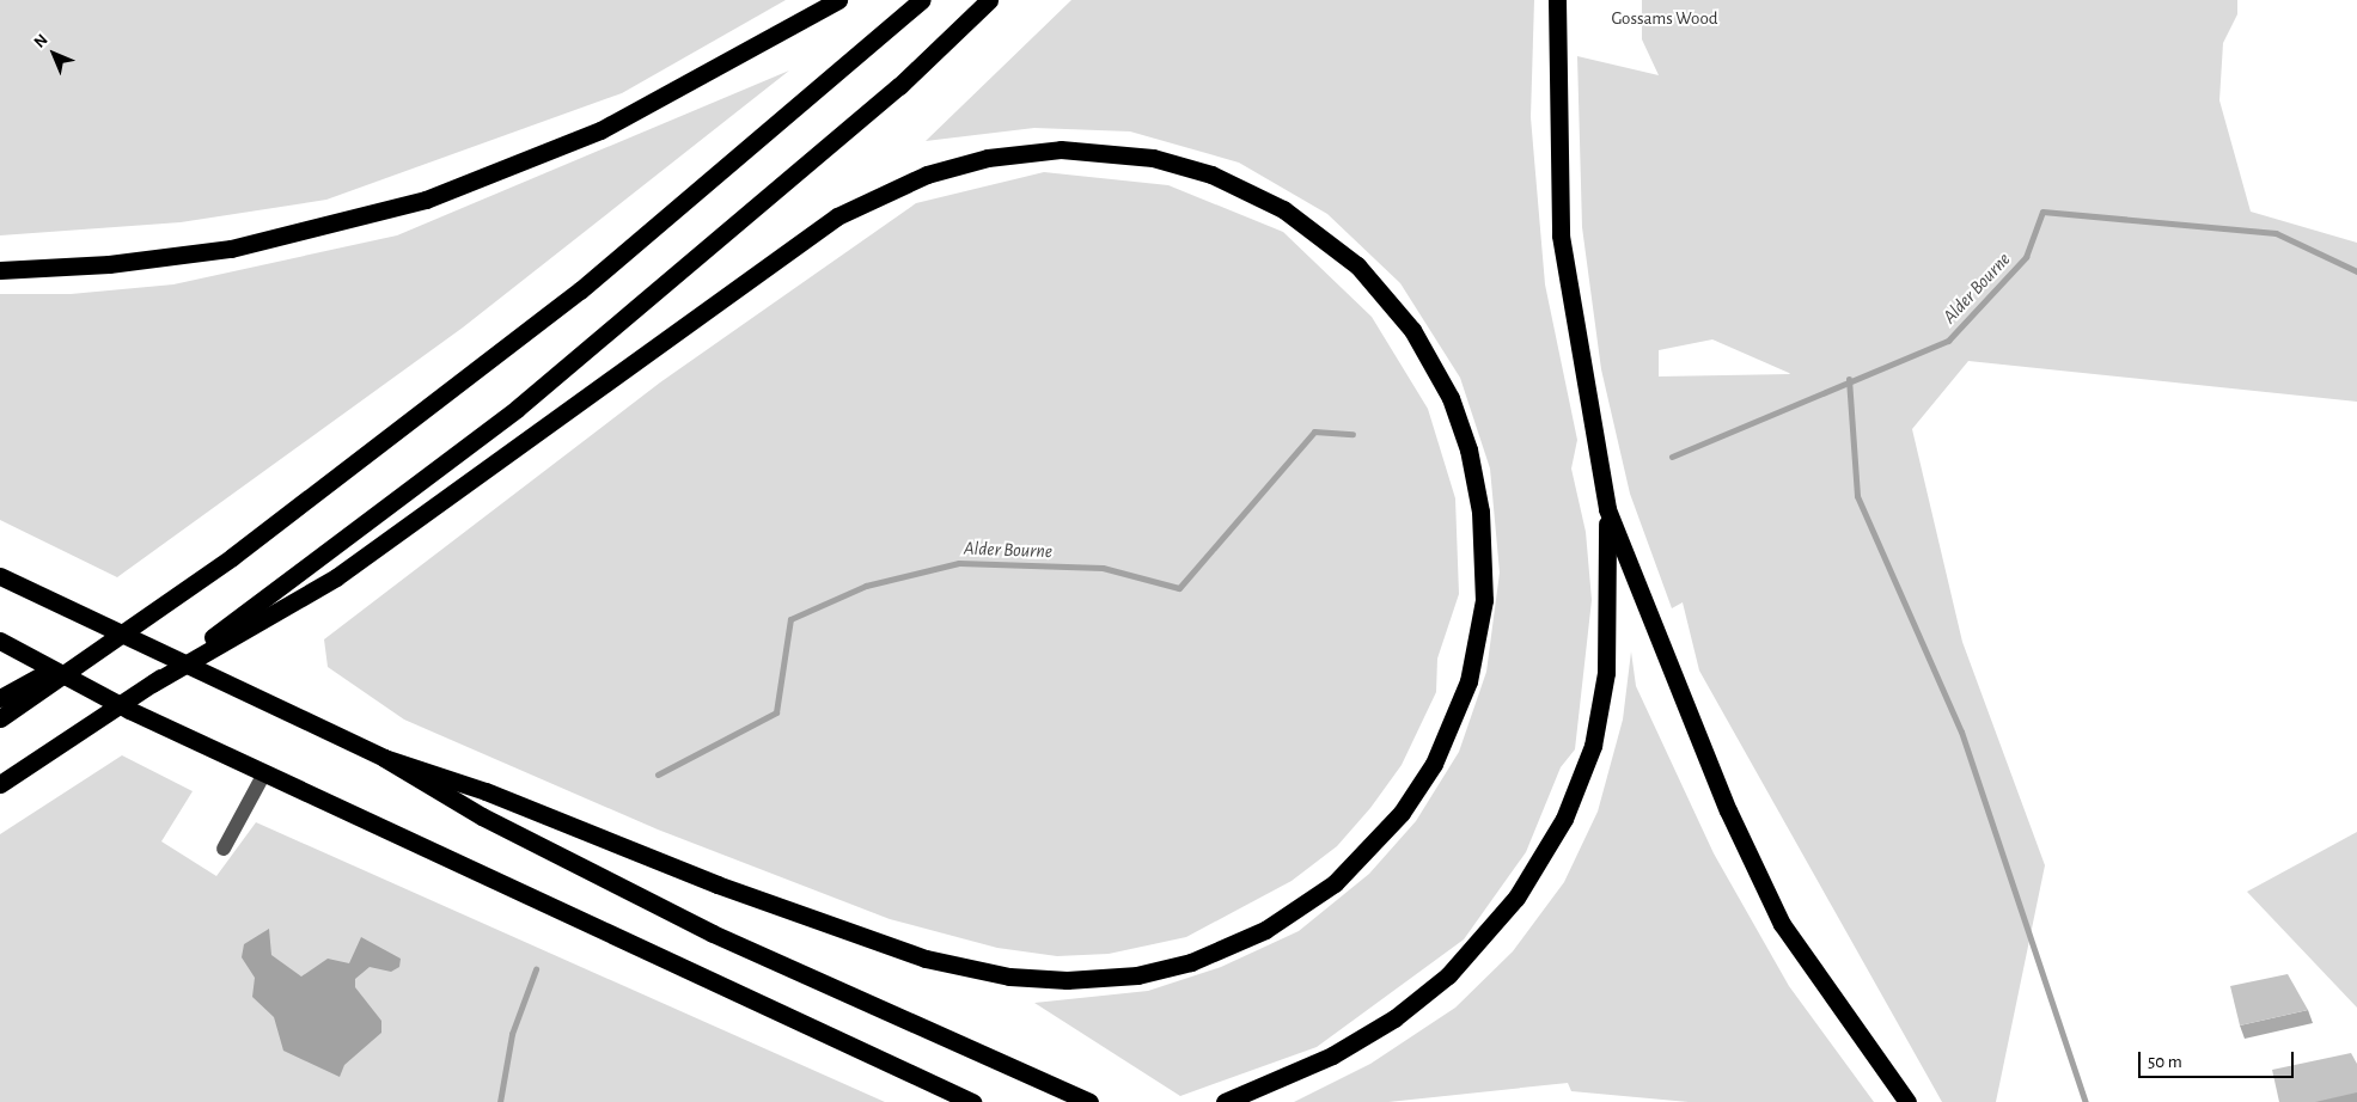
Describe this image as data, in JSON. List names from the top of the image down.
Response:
{
  "water": ["Alder Bourne"],
  "parks": ["Gossams Wood"],
  "scale_bar": "50 m",
  "north": "top left"
}
